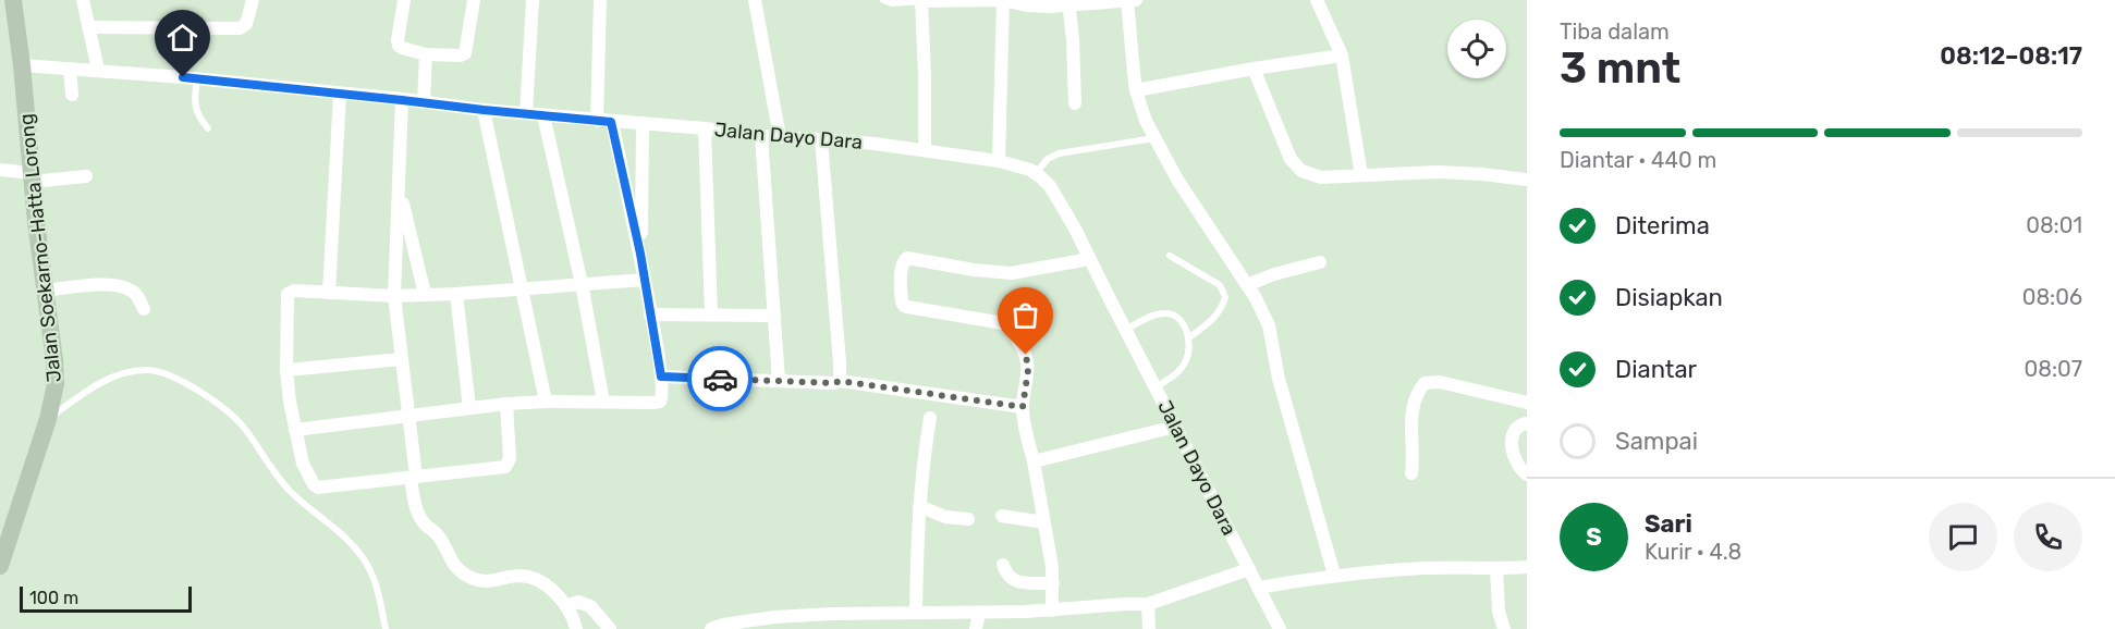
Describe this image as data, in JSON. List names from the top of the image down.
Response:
{
  "streets": {
    "street": ["Jalan Dayo Dara", "Jalan Soekarno-Hatta Lorong"]
  },
  "crossings": [
    ["Jalan Dayo Dara", "Jalan Soekarno-Hatta Lorong"]
  ],
  "scale_bar": "100 m",
  "page": {
    "heading": ["3 mnt", "Tiba dalam", "08:12–08:17"],
    "panel": ["Sari", "Kurir · 4.8"],
    "bar": "Diantar · 440 m",
    "list": [
      ["Diterima", "08:01"],
      ["Disiapkan", "08:06"],
      ["Diantar", "08:07"],
      "Sampai"
    ],
    "round": "S",
    "scale": "100 m"
  }
}
